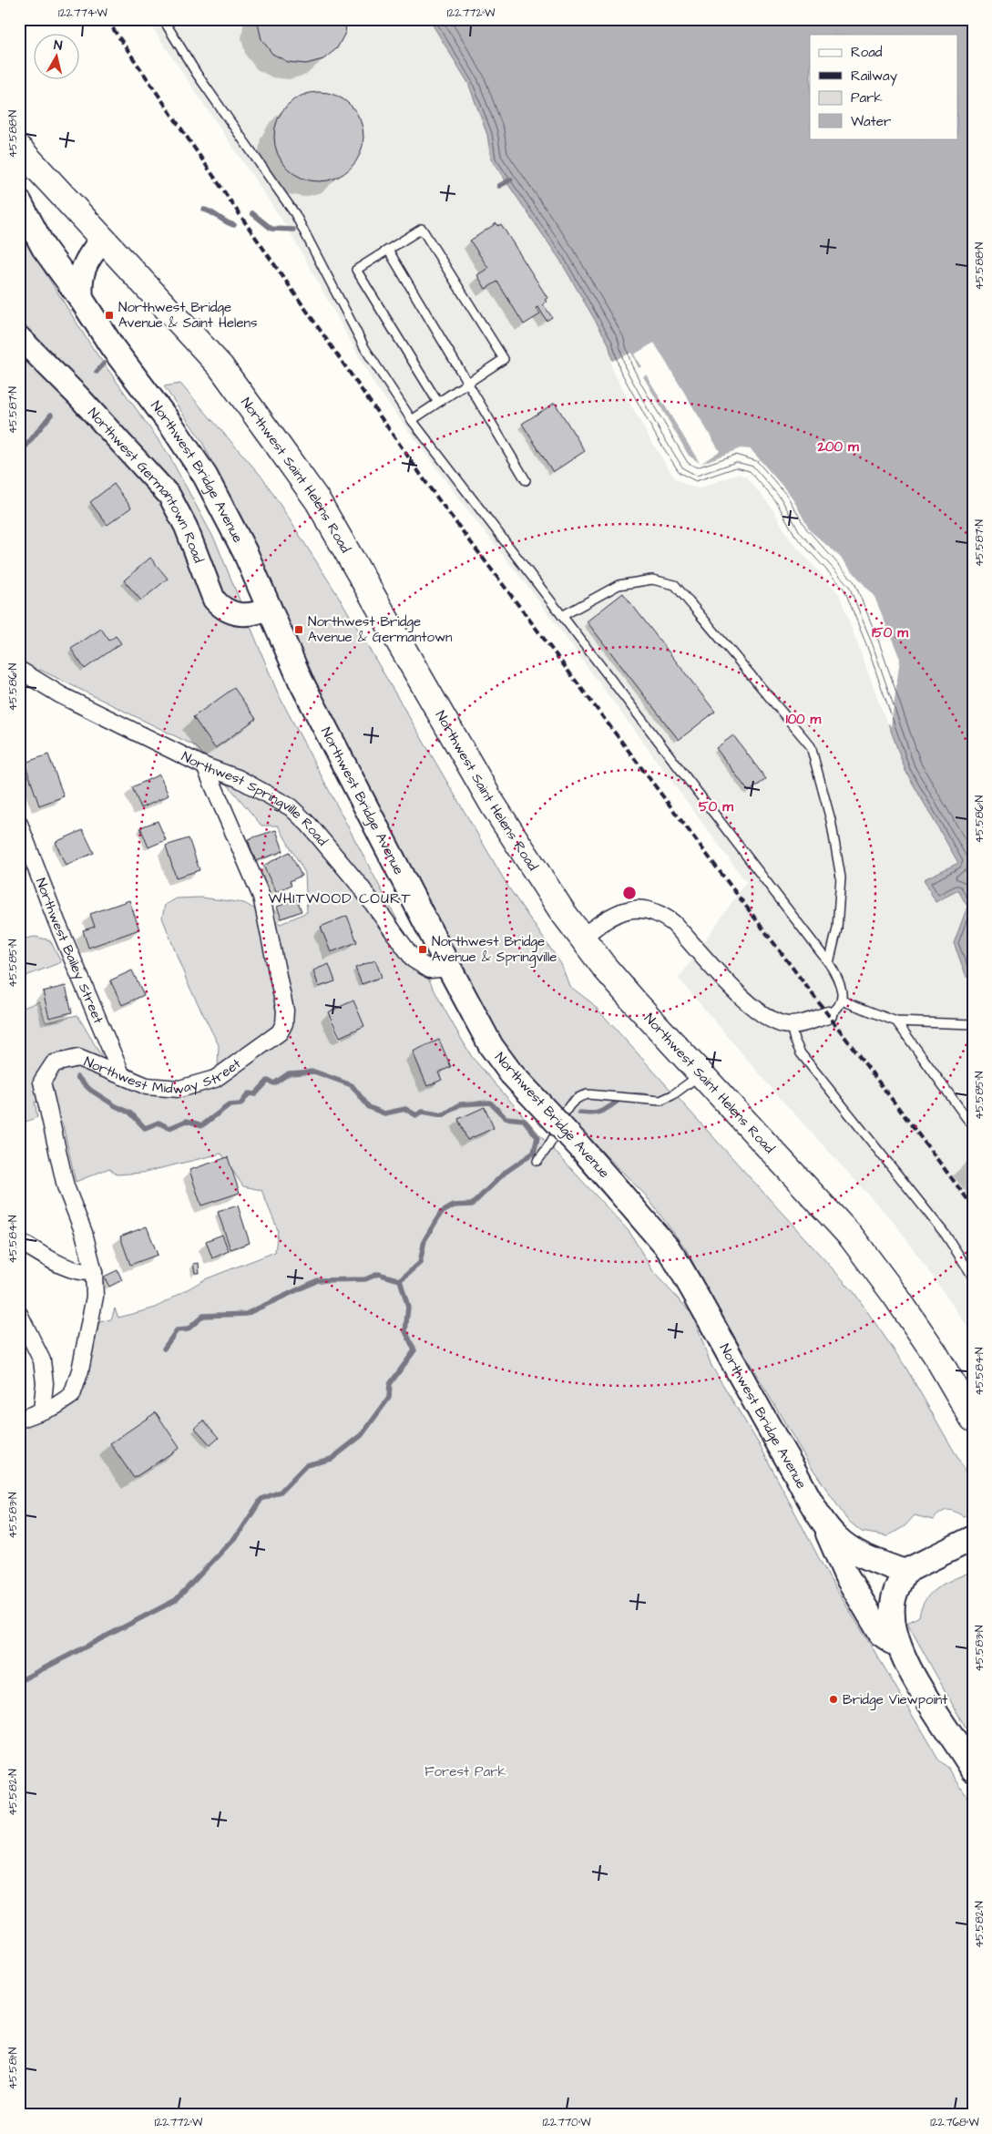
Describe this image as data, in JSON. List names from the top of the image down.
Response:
{
  "streets": {
    "highway": ["Northwest Saint Helens Road"],
    "main road": ["Northwest Bridge Avenue", "Northwest Germantown Road"],
    "street": ["Northwest Springville Road", "Northwest Bailey Street", "Northwest Midway Street"]
  },
  "crossings": [
    ["Northwest Bridge Avenue", "Northwest Germantown Road"],
    ["Northwest Bridge Avenue", "Northwest Springville Road"],
    ["Northwest Springville Road", "Northwest Midway Street"],
    ["Northwest Bailey Street", "Northwest Midway Street"]
  ],
  "districts": ["WHITWOOD COURT"],
  "parks": ["Forest Park"],
  "places": {
    "transit": ["Northwest Bridge Avenue & Saint Helens", "Northwest Bridge Avenue & Germantown", "Northwest Bridge Avenue & Springville"],
    "other": ["Bridge Viewpoint"]
  },
  "legend": [
    "Road",
    "Railway",
    "Park",
    "Water"
  ],
  "north": "top",
  "coordinates": [
    "122.774°W",
    "122.772°W",
    "45.588°N",
    "45.587°N",
    "45.586°N",
    "45.585°N",
    "45.584°N",
    "45.583°N",
    "45.582°N",
    "45.581°N",
    "122.770°W",
    "122.768°W"
  ],
  "rings": [
    "200 m",
    "150 m",
    "100 m",
    "50 m"
  ]
}
